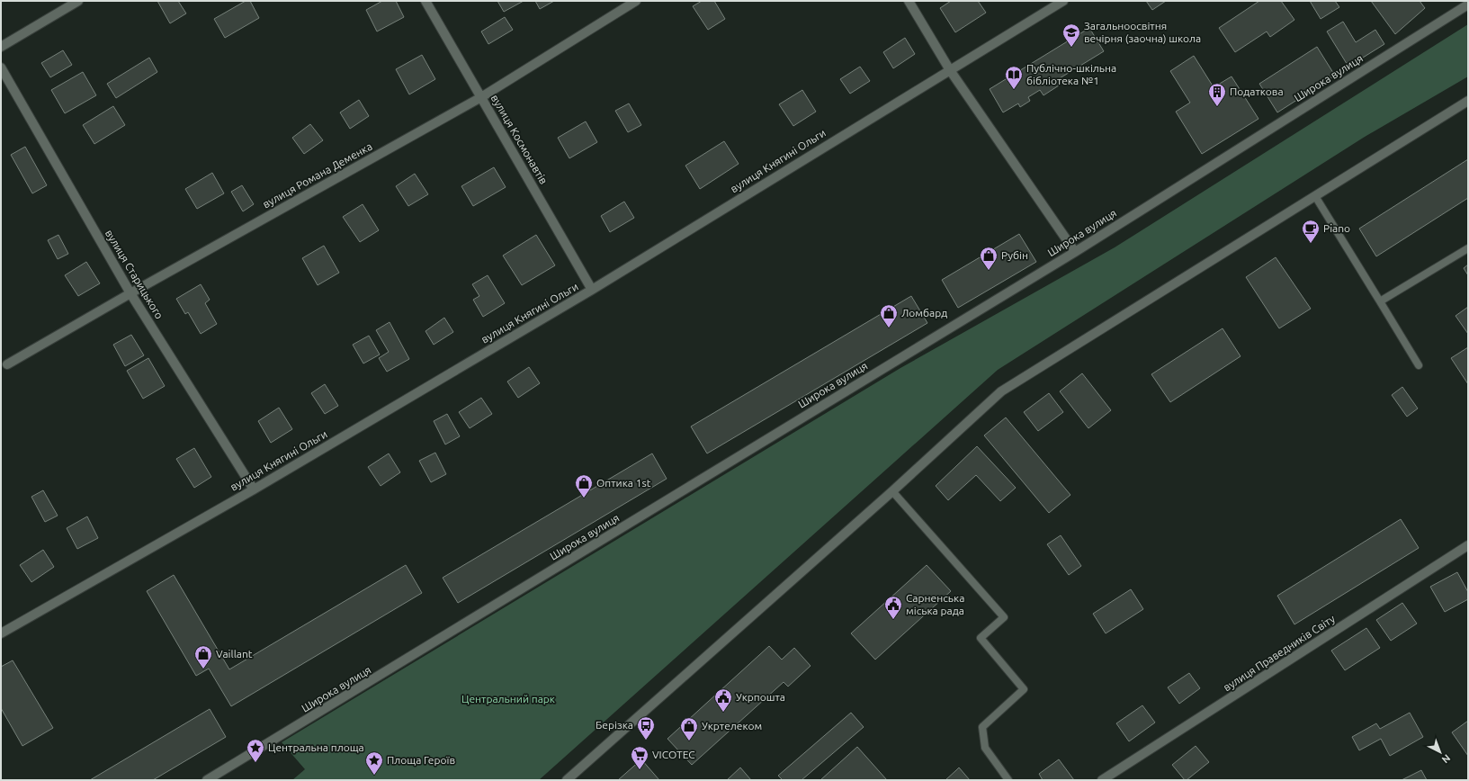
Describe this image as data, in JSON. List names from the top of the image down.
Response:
{
  "streets": {
    "street": [
      "Широка вулиця",
      "вулиця Космонавтів",
      "вулиця Княгині Ольги",
      "вулиця Романа Деменка",
      "вулиця Старицького",
      "вулиця Праведників Світу"
    ]
  },
  "crossings": [
    ["вулиця Космонавтів", "вулиця Княгині Ольги"],
    ["вулиця Космонавтів", "вулиця Романа Деменка"],
    ["вулиця Княгині Ольги", "вулиця Старицького"],
    ["вулиця Романа Деменка", "вулиця Старицького"]
  ],
  "parks": ["Центральний парк"],
  "places": {
    "school or university": ["Загальноосвітня вечірня (заочна) школа"],
    "library": ["Публічно-шкільна бібліотека №1"],
    "building": ["Податкова"],
    "cafe": ["Piano"],
    "shop": [
      "Рубін",
      "Ломбард",
      "Оптика 1st",
      "Vaillant",
      "Укртелеком"
    ],
    "public building": ["Сарненська міська рада", "Укрпошта"],
    "bus stop": ["Берізка"],
    "place": ["Центральна площа", "Площа Героїв"],
    "supermarket": ["VICOTEC"]
  },
  "north": "bottom right"
}
